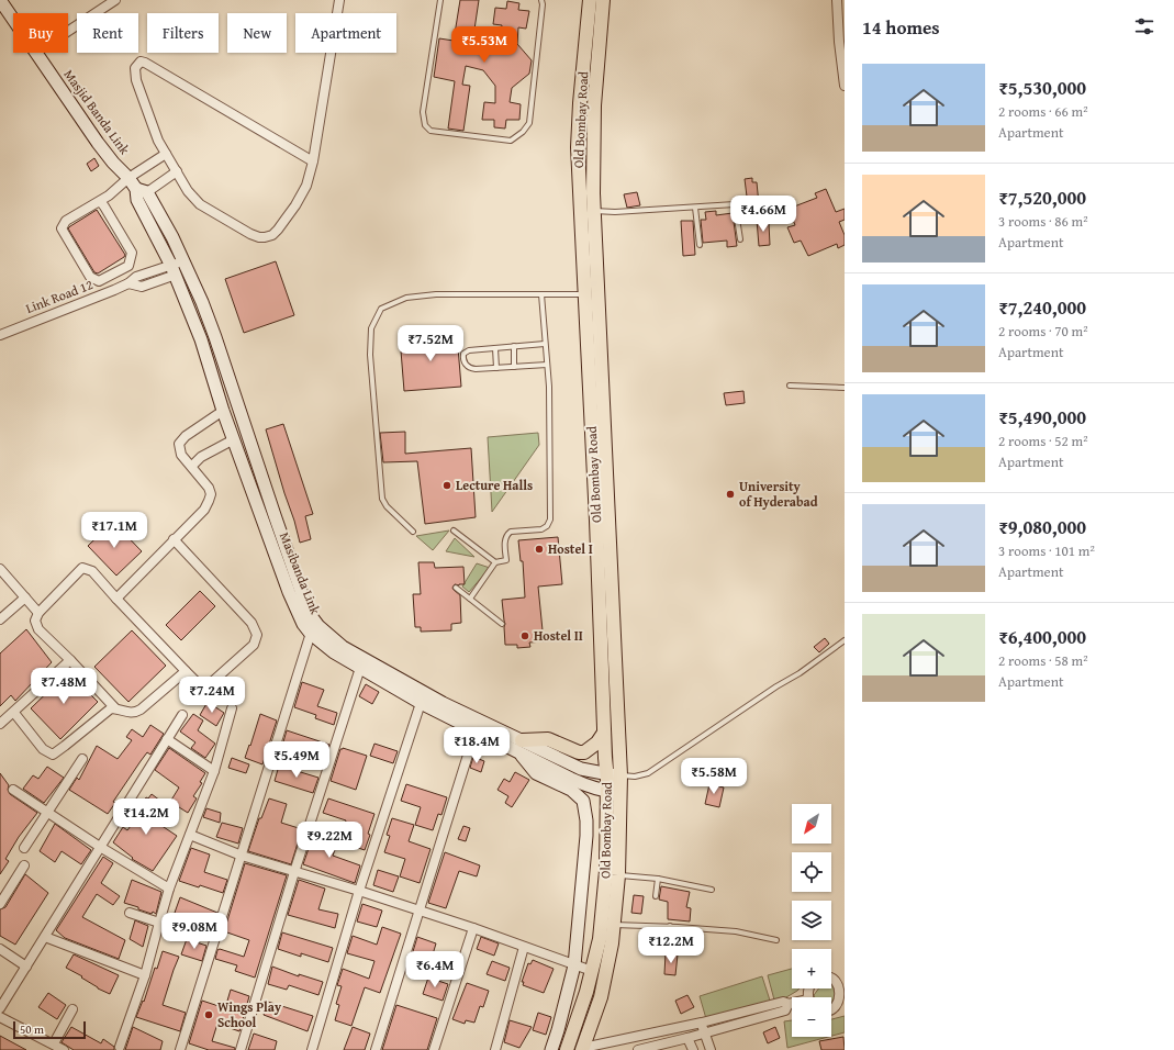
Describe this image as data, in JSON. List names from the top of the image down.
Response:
{
  "streets": {
    "main road": ["Masjid Banda Link", "Old Bombay Road", "Masibanda Link"],
    "street": ["Link Road 12"]
  },
  "crossings": [
    ["Masjid Banda Link", "Masibanda Link"],
    ["Old Bombay Road", "Masibanda Link"],
    ["Link Road 12", "Masibanda Link"]
  ],
  "places": [
    "Lecture Halls",
    "University of Hyderabad",
    "Hostel I",
    "Hostel II",
    "Wings Play School"
  ],
  "scale_bar": "50 m",
  "north": "bottom left",
  "page": {
    "heading": "14 homes",
    "chip": [
      "Buy",
      "Rent",
      "Filters",
      "New",
      "Apartment"
    ],
    "price": [
      "₹5.53M",
      "₹4.66M",
      "₹7.52M",
      "₹17.1M",
      "₹7.48M",
      "₹7.24M",
      "₹18.4M",
      "₹5.49M",
      "₹5.58M",
      "₹14.2M",
      "₹9.22M",
      "₹9.08M",
      "₹12.2M",
      "₹6.4M"
    ],
    "list": [
      {
        "name": "₹5,530,000",
        "note": "2 rooms · 66 m² · Apartment"
      },
      {
        "name": "₹7,520,000",
        "note": "3 rooms · 86 m² · Apartment"
      },
      {
        "name": "₹7,240,000",
        "note": "2 rooms · 70 m² · Apartment"
      },
      {
        "name": "₹5,490,000",
        "note": "2 rooms · 52 m² · Apartment"
      },
      {
        "name": "₹9,080,000",
        "note": "3 rooms · 101 m² · Apartment"
      },
      {
        "name": "₹6,400,000",
        "note": "2 rooms · 58 m² · Apartment"
      }
    ],
    "map_buttons": ["+", "−"],
    "scale": "50 m"
  }
}
